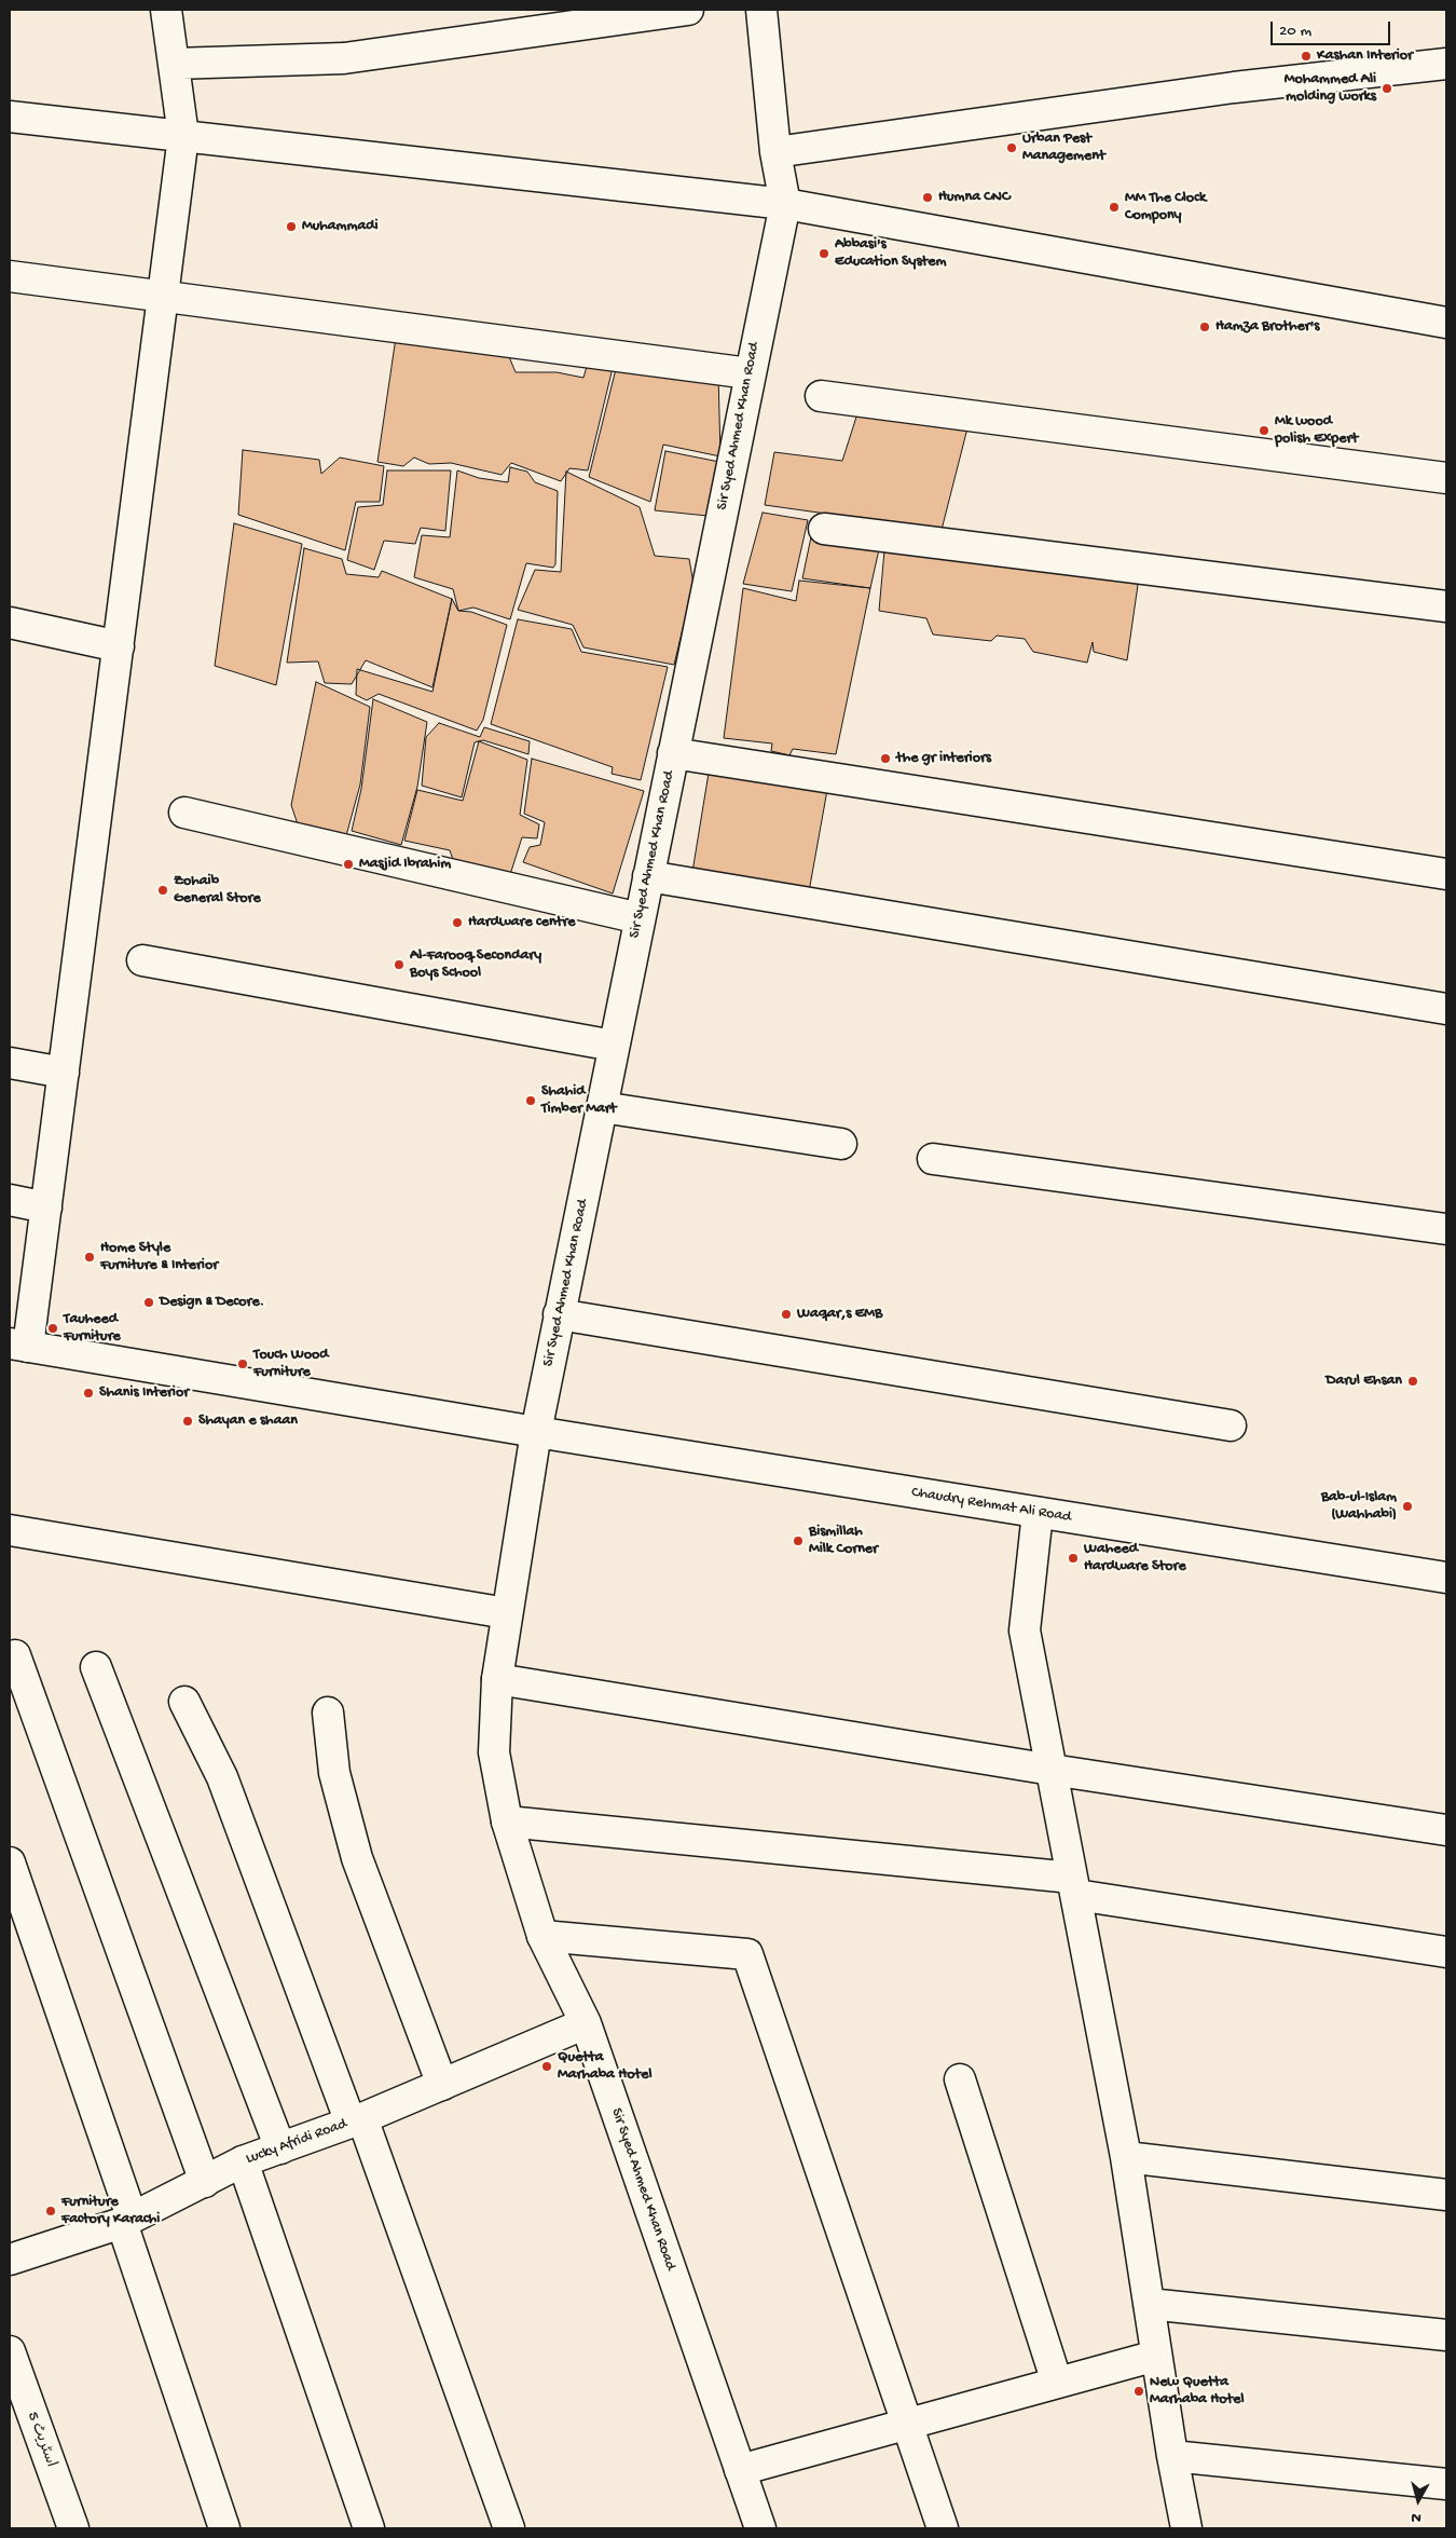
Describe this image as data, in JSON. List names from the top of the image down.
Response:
{
  "streets": {
    "street": [
      "Sir Syed Ahmed Khan Road",
      "Chaudry Rehmat Ali Road",
      "Lucky Afridi Road",
      "اسٹریٹ 5"
    ]
  },
  "crossings": [
    ["Sir Syed Ahmed Khan Road", "Chaudry Rehmat Ali Road"],
    ["Sir Syed Ahmed Khan Road", "Lucky Afridi Road"]
  ],
  "places": [
    "Kashan Interior",
    "Mohammed Ali molding works",
    "Urban Pest Management",
    "Humna CNC",
    "MM The Clock Compony",
    "Muhammadi",
    "Abbasi's Education System",
    "Hamza Brother's",
    "Mk wood polish Expert",
    "the gr interiors",
    "Masjid Ibrahim",
    "Zohaib General Store",
    "Hardware centre",
    "Al-Farooq Secondary Boys School",
    "Shahid Timber Mart",
    "Home Style Furniture & Interior",
    "Design & Decore.",
    "Waqar,s EMB",
    "Tauheed Furniture",
    "Touch Wood Furniture",
    "Darul Ehsan",
    "Shanis Interior",
    "Shayan e shaan",
    "Bab-ul-Islam (Wahhabi)",
    "Bismillah Milk Corner",
    "Waheed Hardware Store",
    "Quetta Marhaba Hotel",
    "Furniture Factory Karachi",
    "New Quetta Marhaba Hotel"
  ],
  "scale_bar": "20 m",
  "north": "bottom"
}
